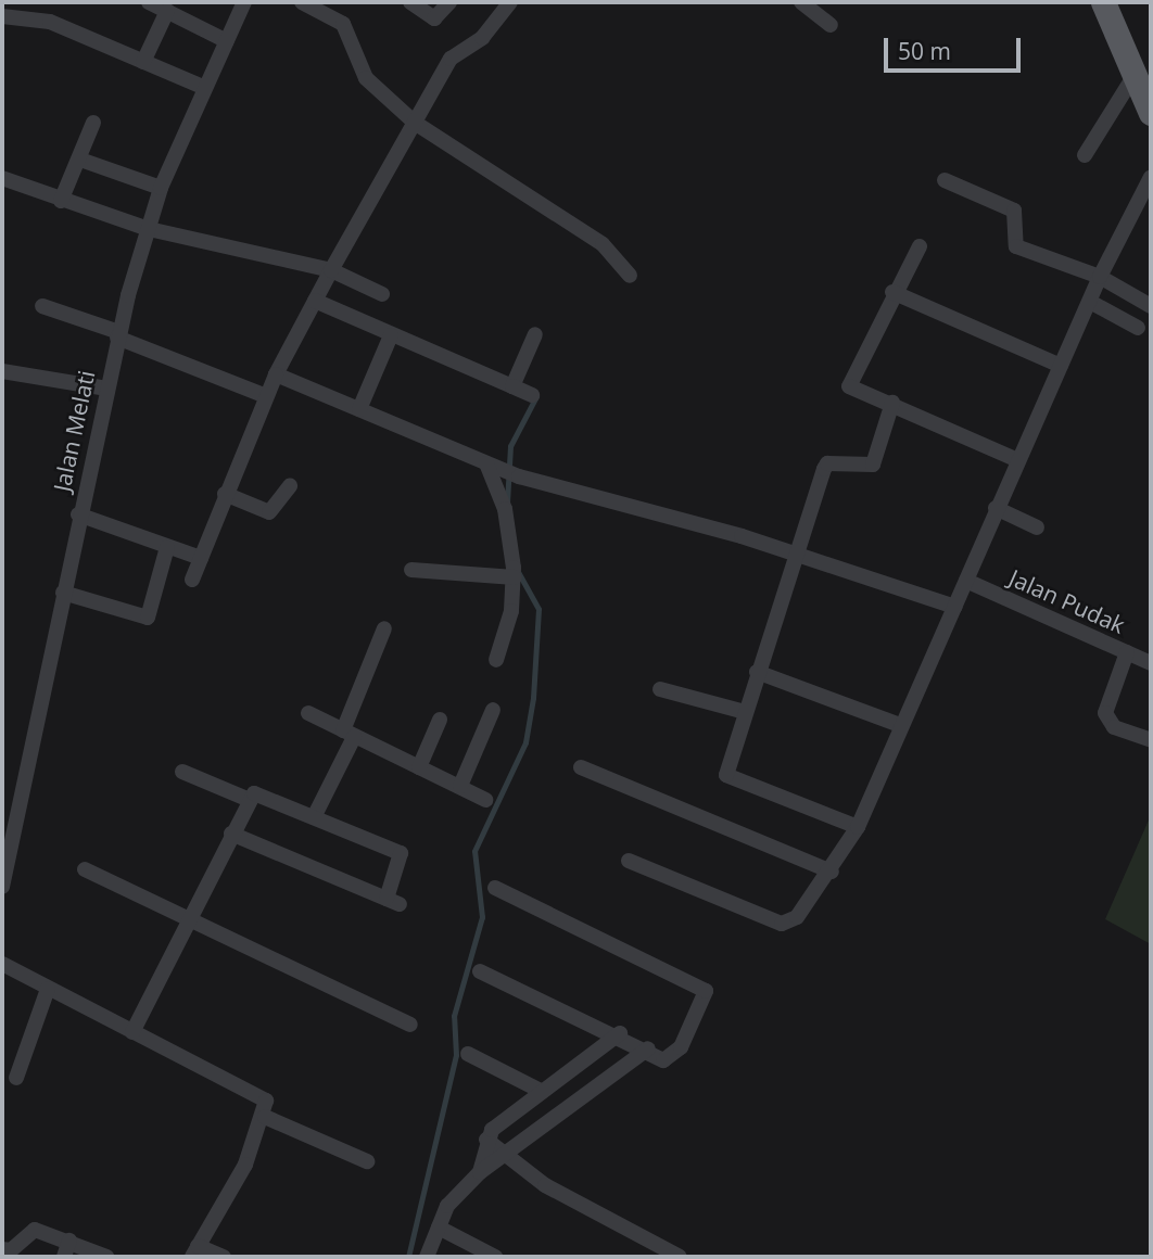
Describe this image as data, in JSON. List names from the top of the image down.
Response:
{
  "streets": {
    "street": ["Jalan Melati", "Jalan Pudak"]
  },
  "scale_bar": "50 m"
}
